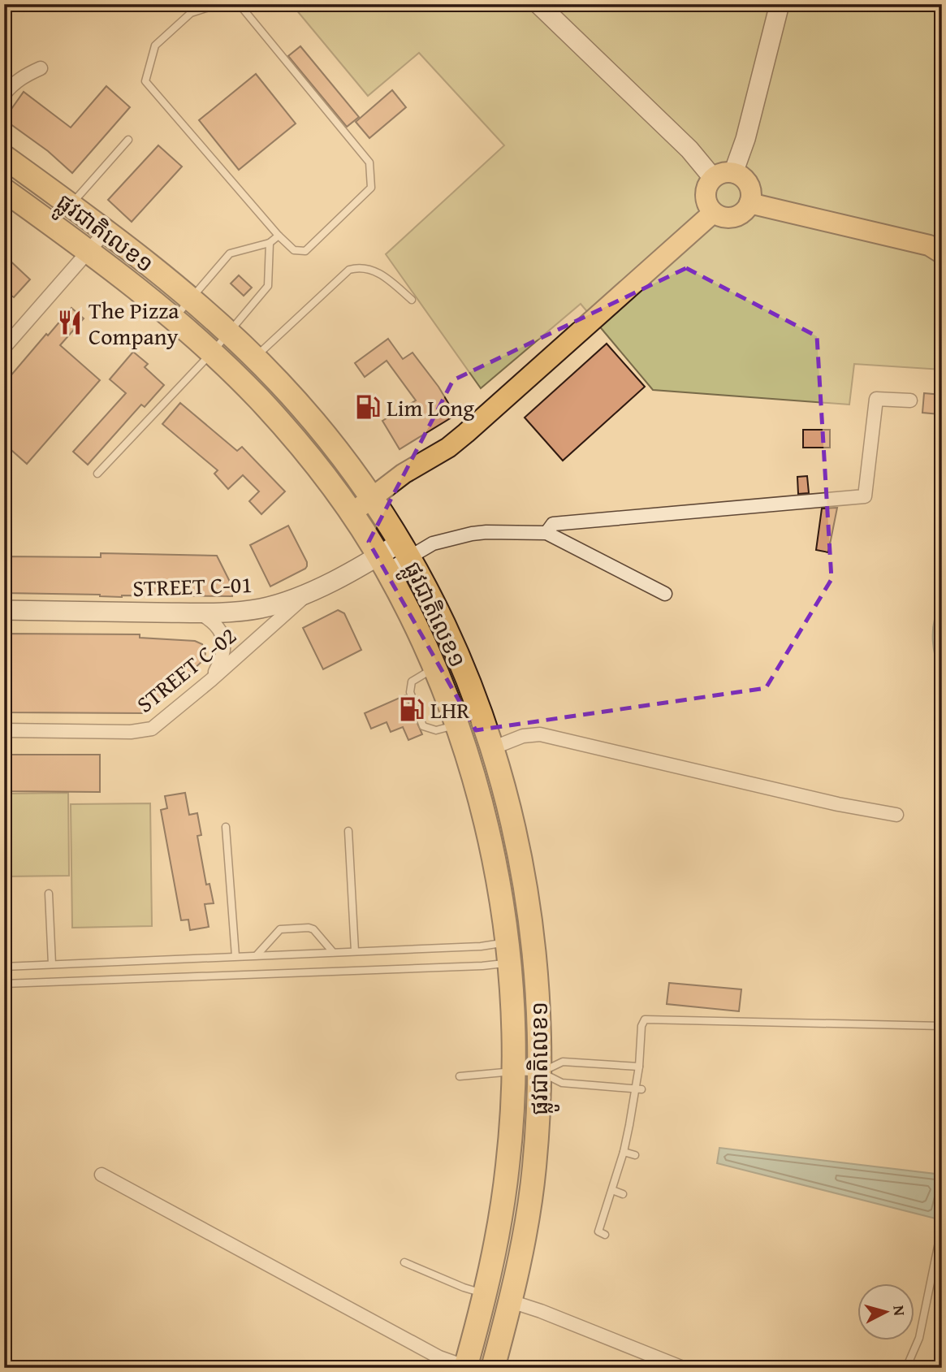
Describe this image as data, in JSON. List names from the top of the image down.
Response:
{
  "streets": {
    "highway": ["ផ្លូវជាតិលេខ១"],
    "street": ["STREET C-01", "STREET C-02"]
  },
  "crossings": [
    ["ផ្លូវជាតិលេខ១", "STREET C-01"],
    ["STREET C-01", "STREET C-02"]
  ],
  "places": {
    "restaurant": ["The Pizza Company"],
    "fuel station": ["Lim Long", "LHR"]
  },
  "north": "right"
}
